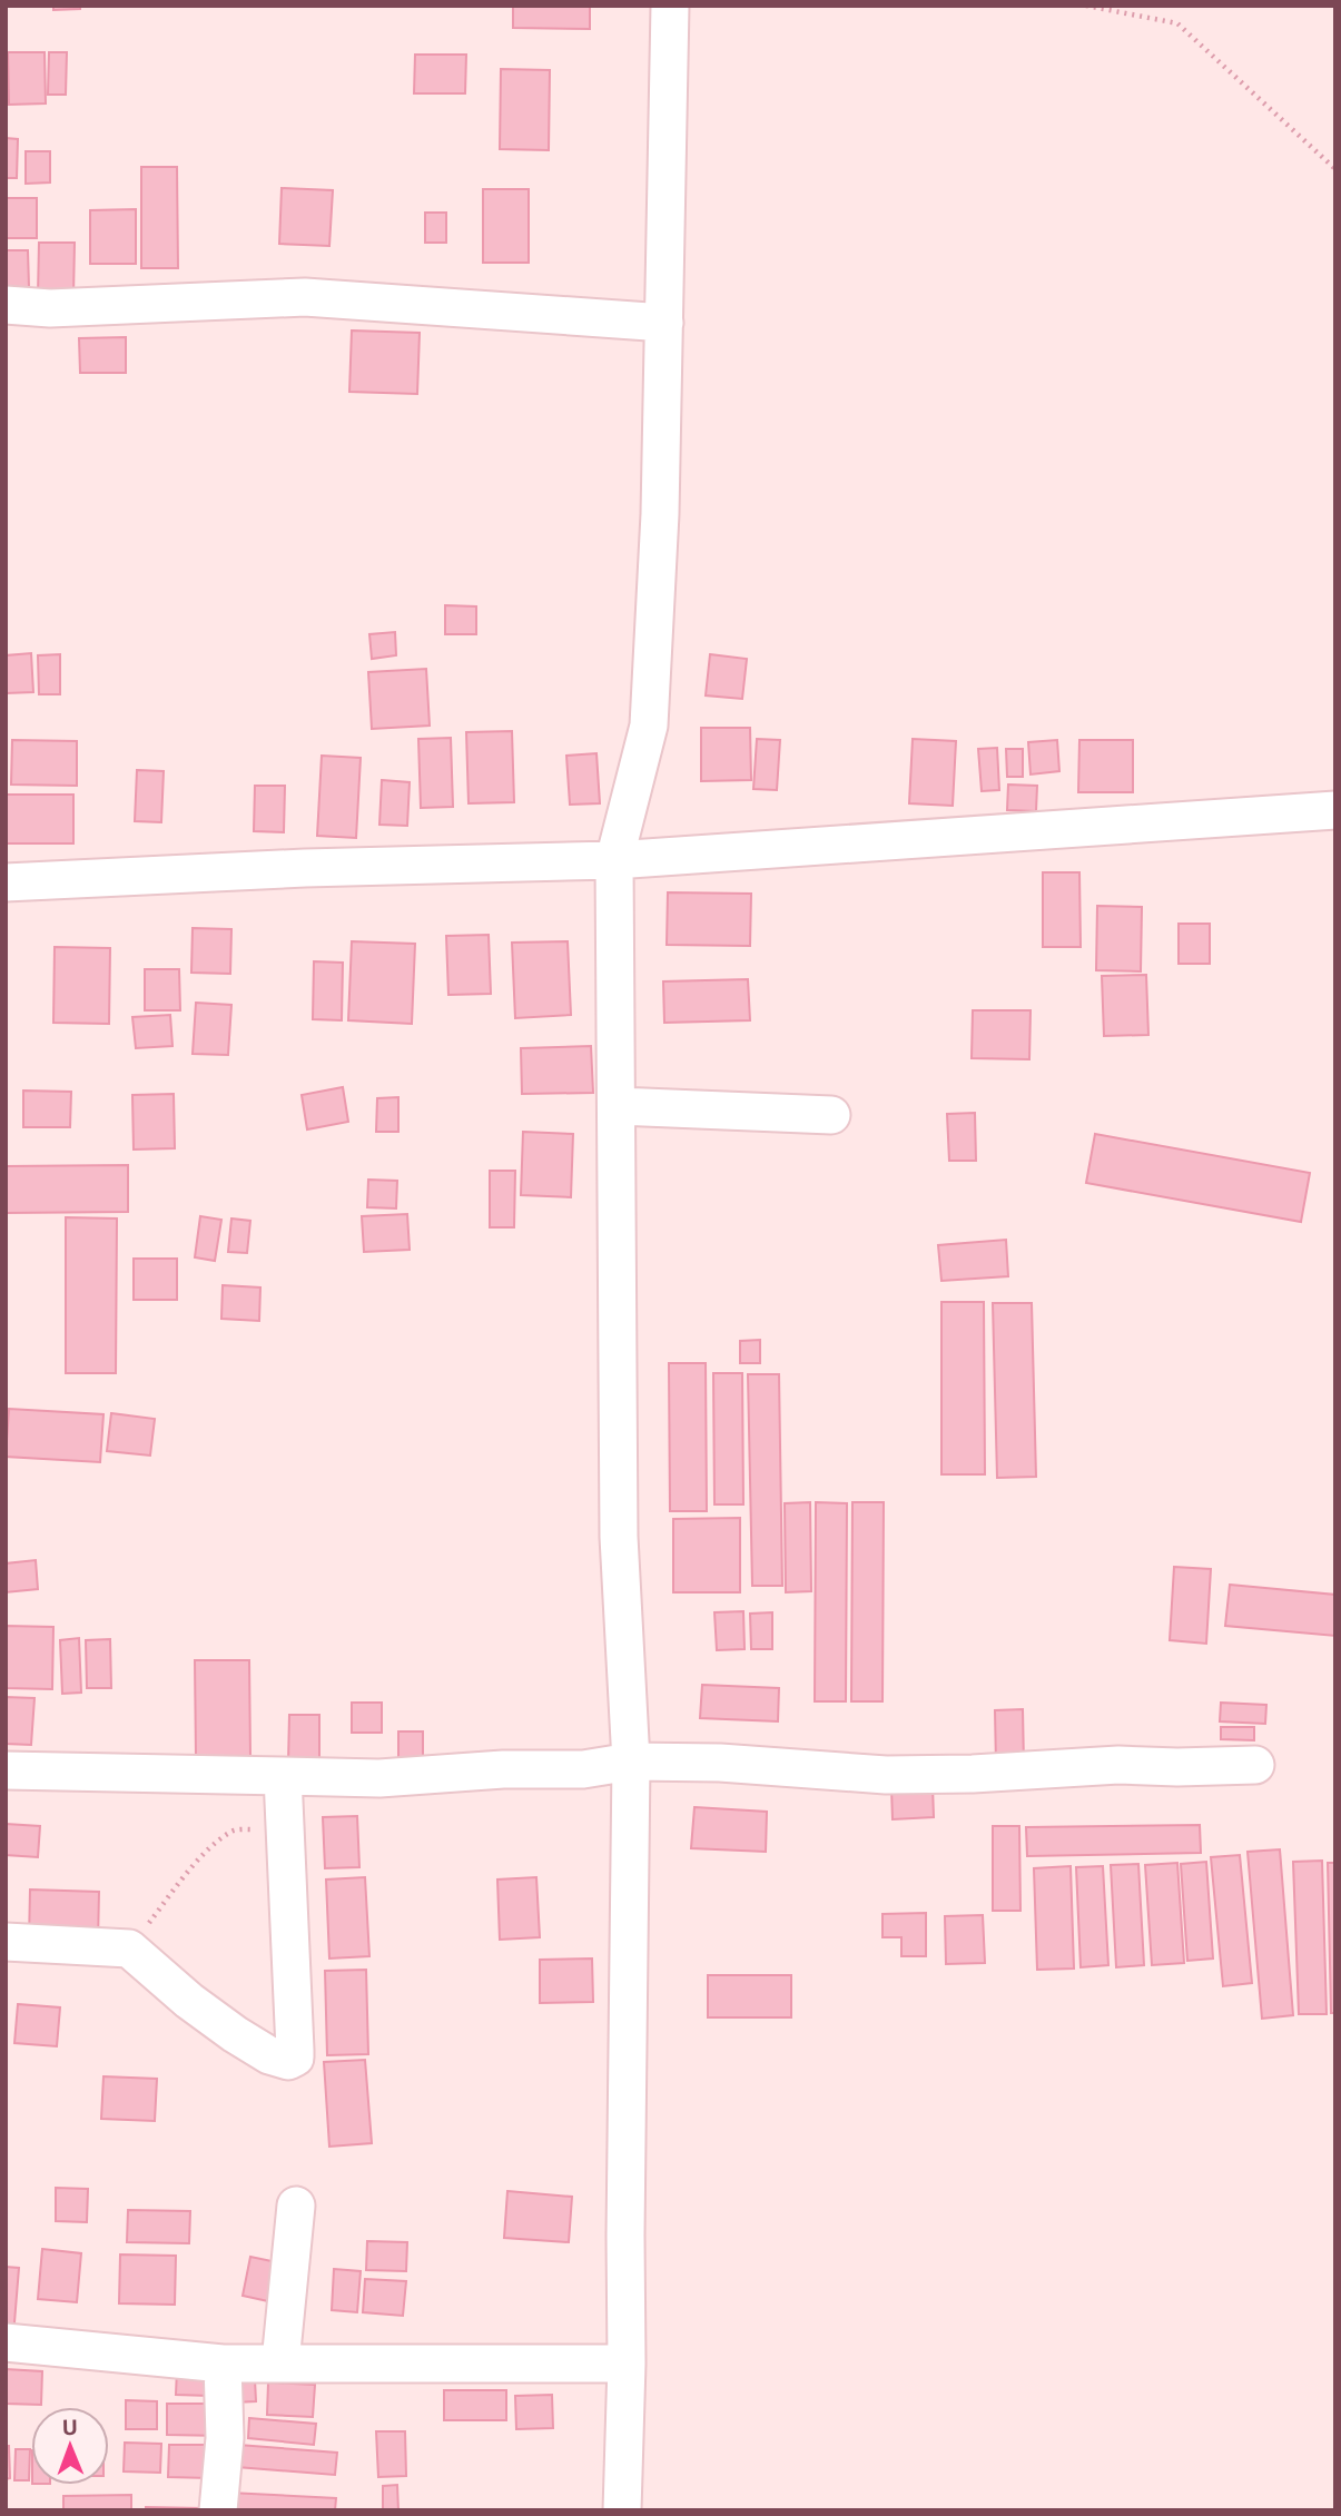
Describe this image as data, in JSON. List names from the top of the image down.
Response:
{
  "north": "top"
}
